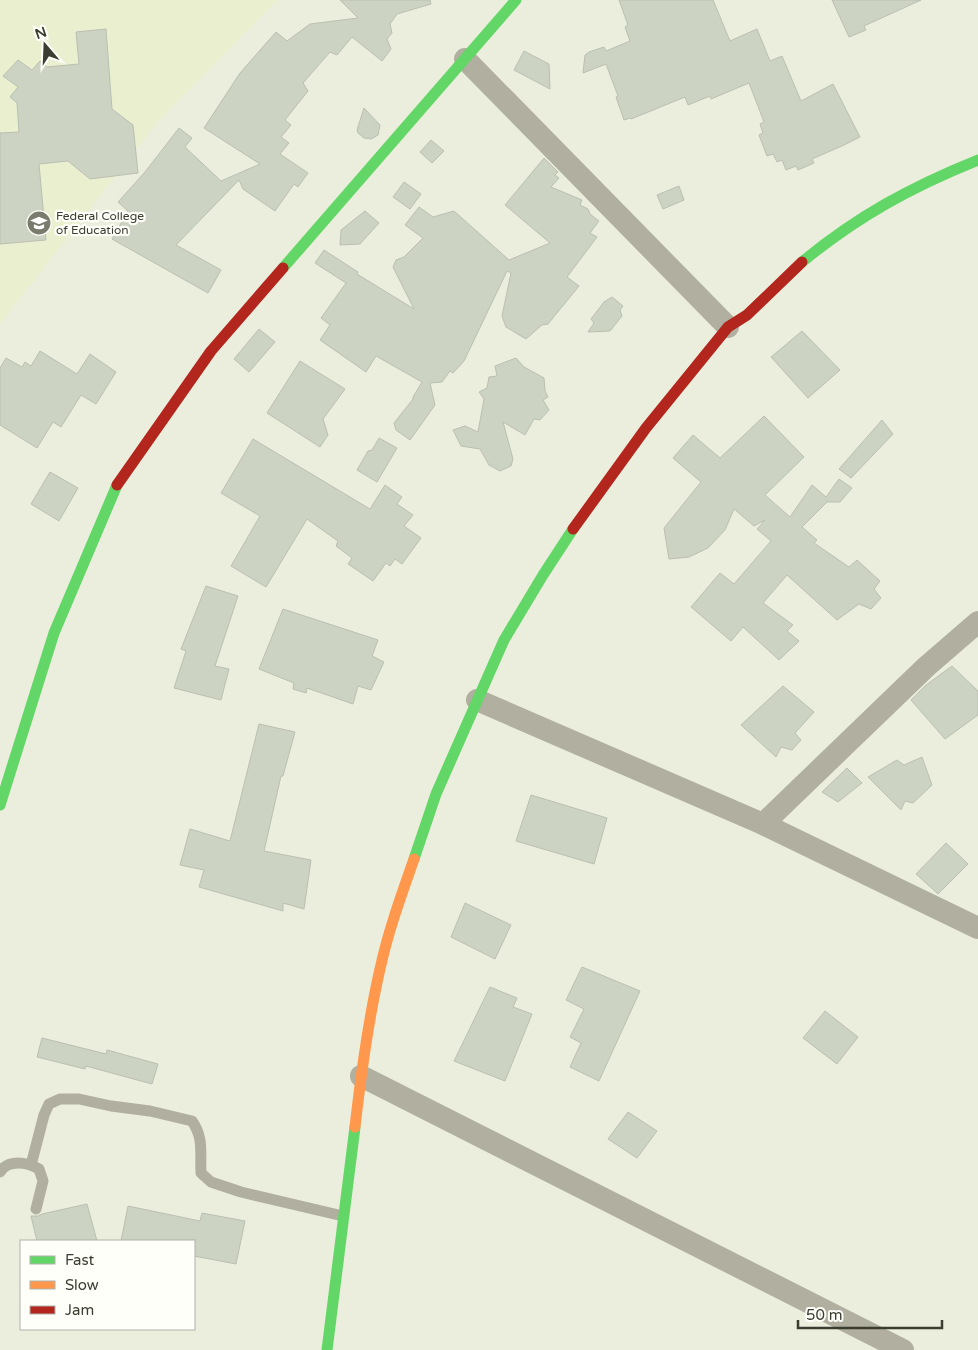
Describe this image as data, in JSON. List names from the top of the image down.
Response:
{
  "places": {
    "school or university": ["Federal College of Education"]
  },
  "legend": ["Fast", "Slow", "Jam"],
  "scale_bar": "50 m",
  "north": "top"
}
